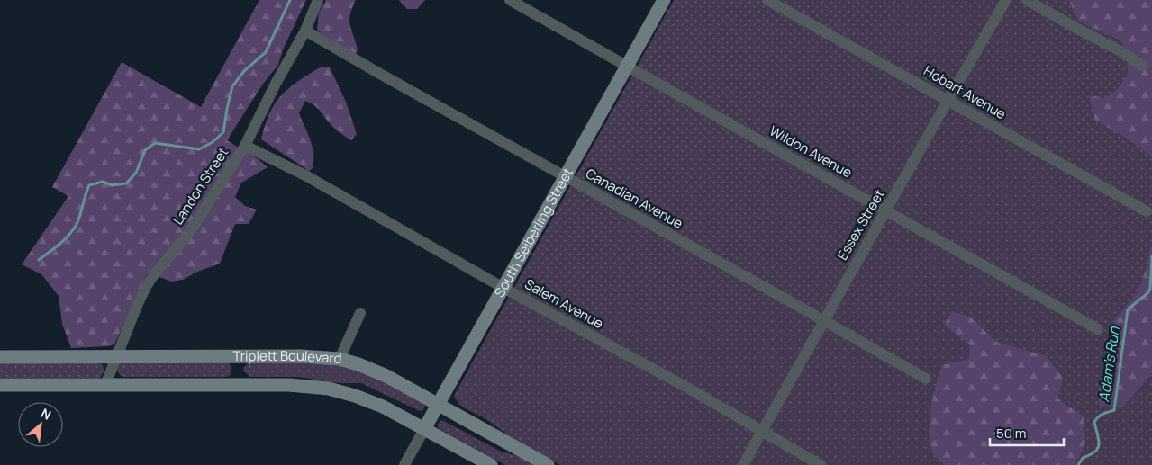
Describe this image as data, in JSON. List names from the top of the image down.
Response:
{
  "streets": {
    "main road": ["South Seiberling Street", "Triplett Boulevard"],
    "street": [
      "Hobart Avenue",
      "Wildon Avenue",
      "Landon Street",
      "Canadian Avenue",
      "Essex Street",
      "Salem Avenue"
    ]
  },
  "crossings": [
    ["Hobart Avenue", "Essex Street"],
    ["Wildon Avenue", "Essex Street"],
    ["Wildon Avenue", "South Seiberling Street"],
    ["Landon Street", "Canadian Avenue"],
    ["Landon Street", "Salem Avenue"],
    ["Landon Street", "Triplett Boulevard"],
    ["Canadian Avenue", "Essex Street"],
    ["Canadian Avenue", "South Seiberling Street"],
    ["Essex Street", "Salem Avenue"],
    ["South Seiberling Street", "Salem Avenue"],
    ["South Seiberling Street", "Triplett Boulevard"]
  ],
  "water": ["Adam's Run"],
  "scale_bar": "50 m",
  "north": "top right"
}
